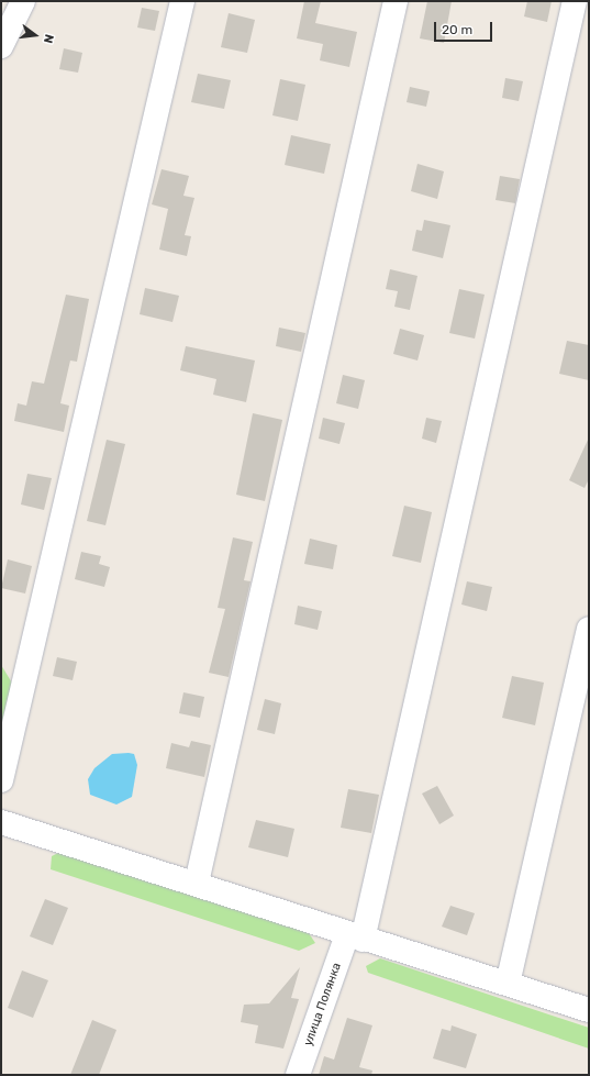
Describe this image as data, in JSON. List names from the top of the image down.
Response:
{
  "streets": {
    "street": ["улица Полянка"]
  },
  "scale_bar": "20 m",
  "north": "right"
}
